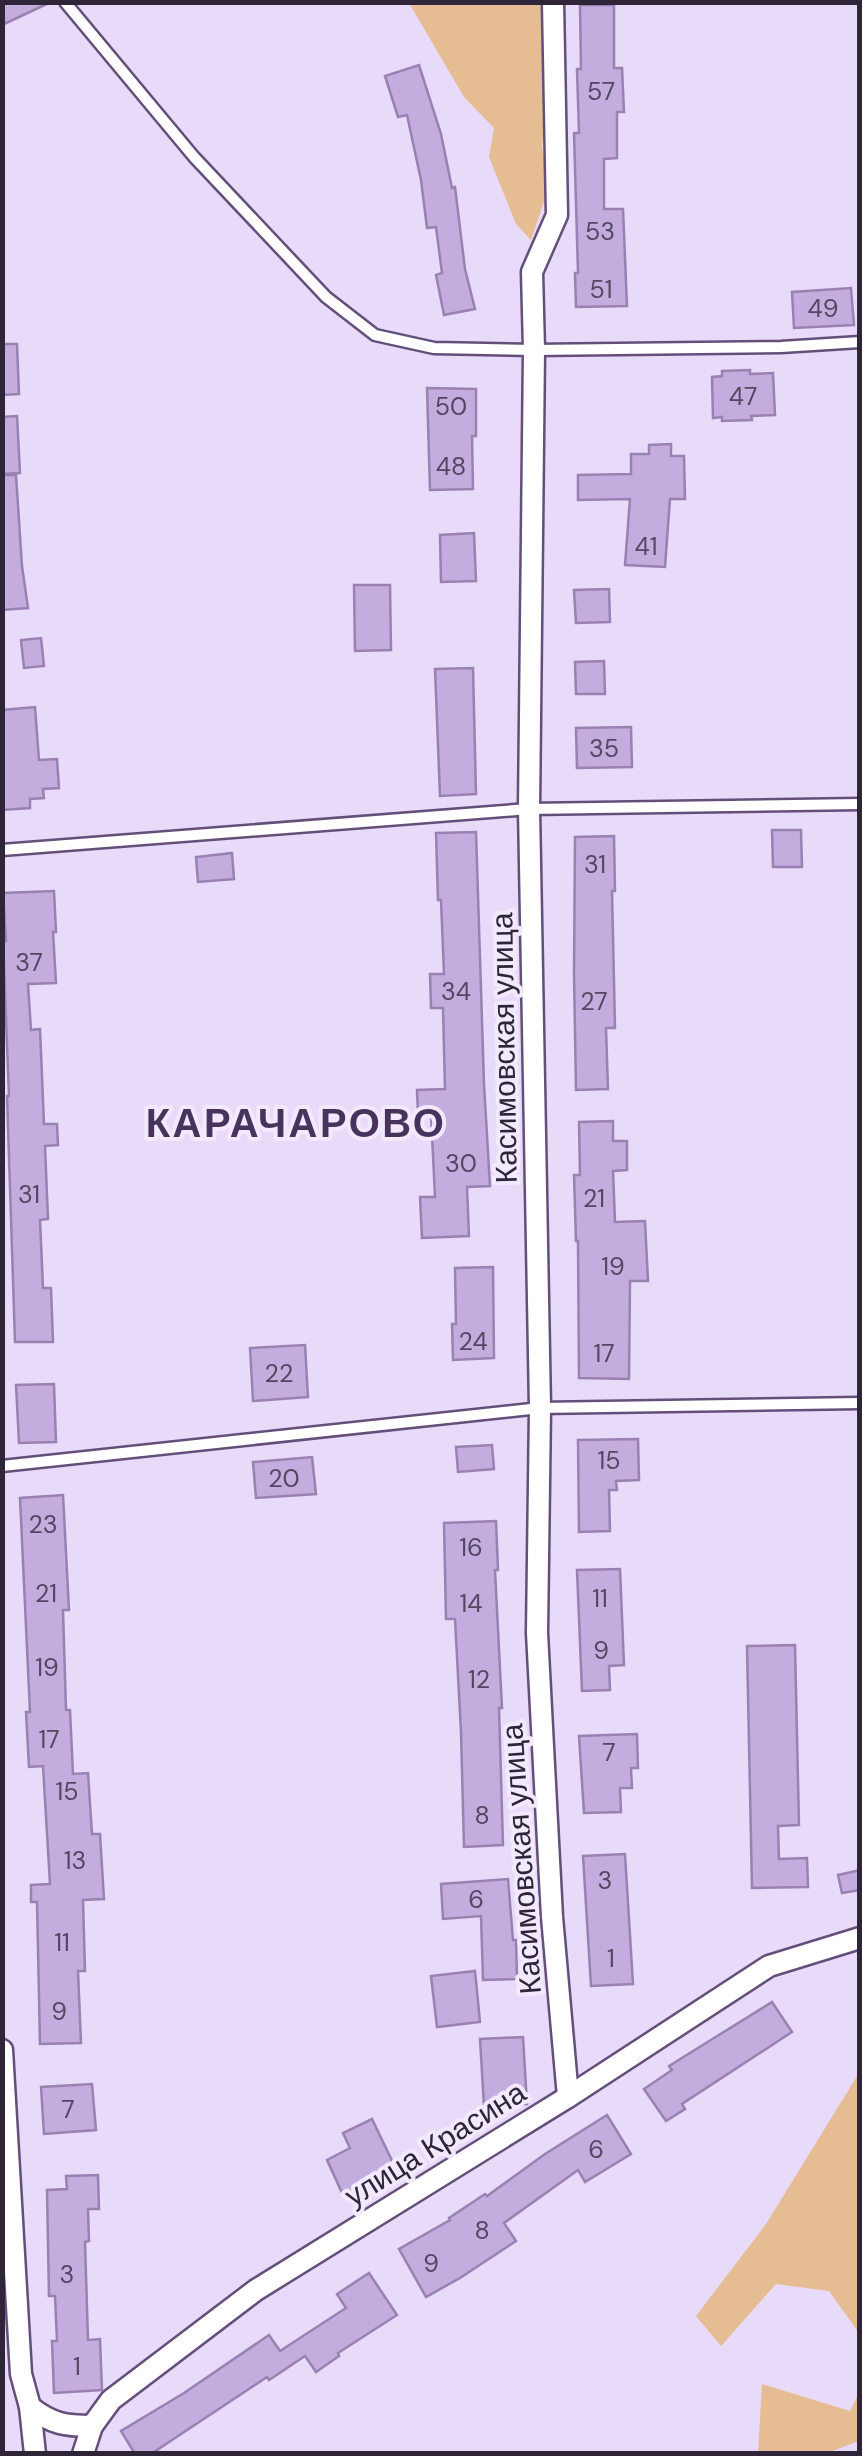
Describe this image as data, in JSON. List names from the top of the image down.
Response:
{
  "streets": {
    "street": ["Касимовская улица", "улица Красина"]
  },
  "crossings": [
    ["Касимовская улица", "улица Красина"]
  ],
  "districts": ["КАРАЧАРОВО"],
  "house_numbers": [
    "57",
    "53",
    "51",
    "49",
    "47",
    "50",
    "48",
    "41",
    "35",
    "31",
    "37",
    "34",
    "27",
    "30",
    "31",
    "21",
    "19",
    "24",
    "17",
    "22",
    "15",
    "20",
    "23",
    "16",
    "21",
    "11",
    "14",
    "9",
    "19",
    "12",
    "17",
    "7",
    "15",
    "8",
    "13",
    "3",
    "6",
    "11",
    "1",
    "9",
    "7",
    "6",
    "8",
    "9",
    "3",
    "1"
  ]
}
